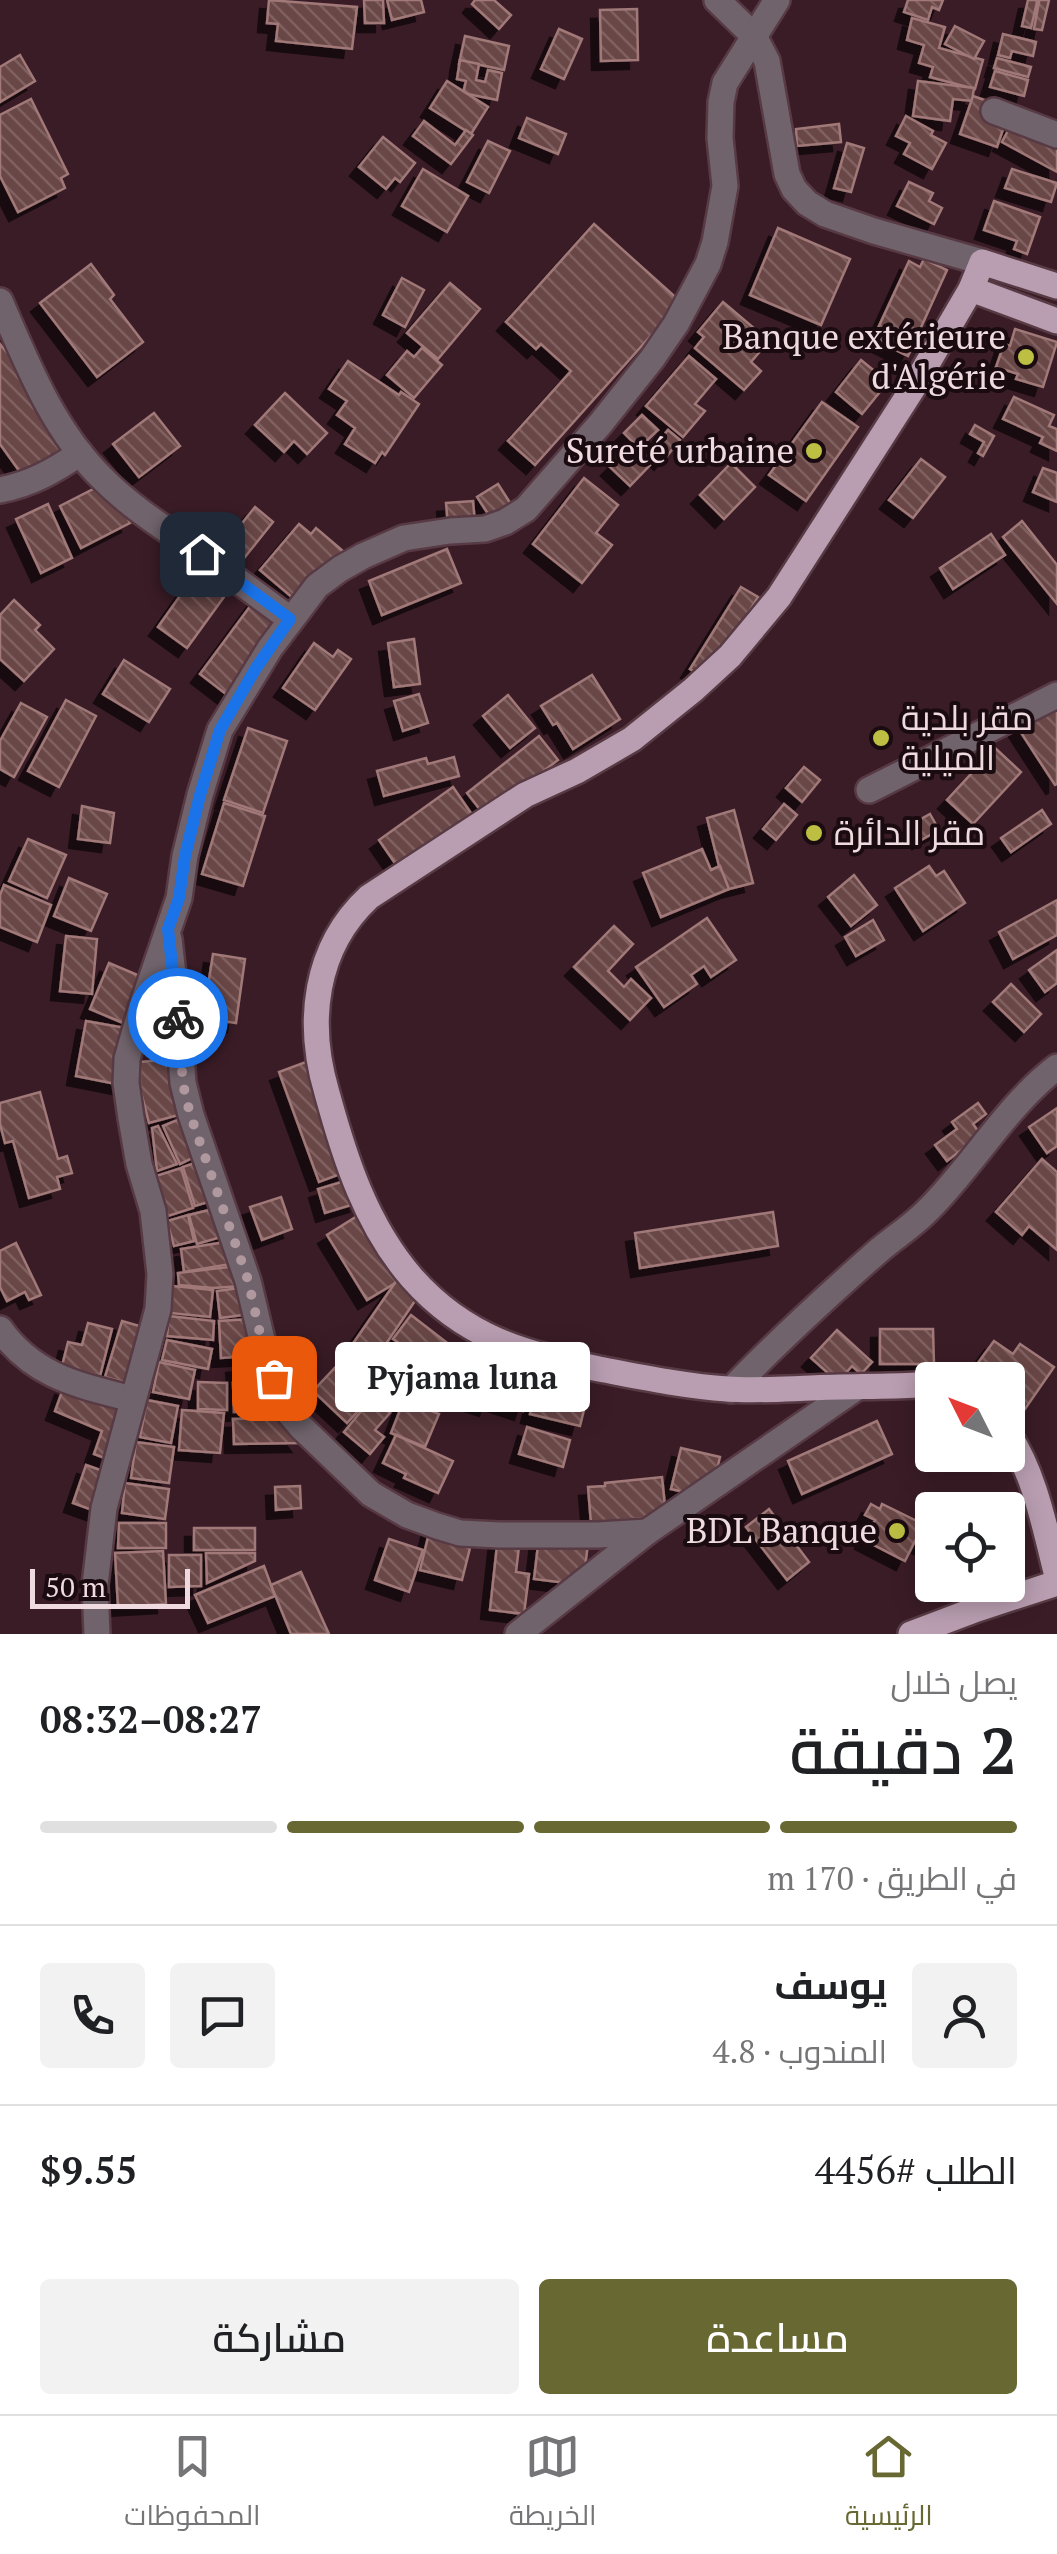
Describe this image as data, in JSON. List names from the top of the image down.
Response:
{
  "places": [
    "Banque extérieure d'Algérie",
    "Sureté urbaine",
    "مقر بلدية الميلية",
    "مقر الدائرة",
    "Pyjama luna",
    "BDL Banque"
  ],
  "scale_bar": "50 m",
  "north": "top left",
  "page": {
    "bubble": "Pyjama luna",
    "scale": "50 m",
    "heading": ["2 دقيقة", "يصل خلال", "08:27–08:32"],
    "panel": [
      "يوسف",
      "المندوب · 4.8",
      "الطلب #4456",
      "$9.55"
    ],
    "bar": "في الطريق · 170 m",
    "buttons": ["مساعدة", "مشاركة"],
    "tabs": ["الرئيسية", "الخريطة", "المحفوظات"]
  }
}
